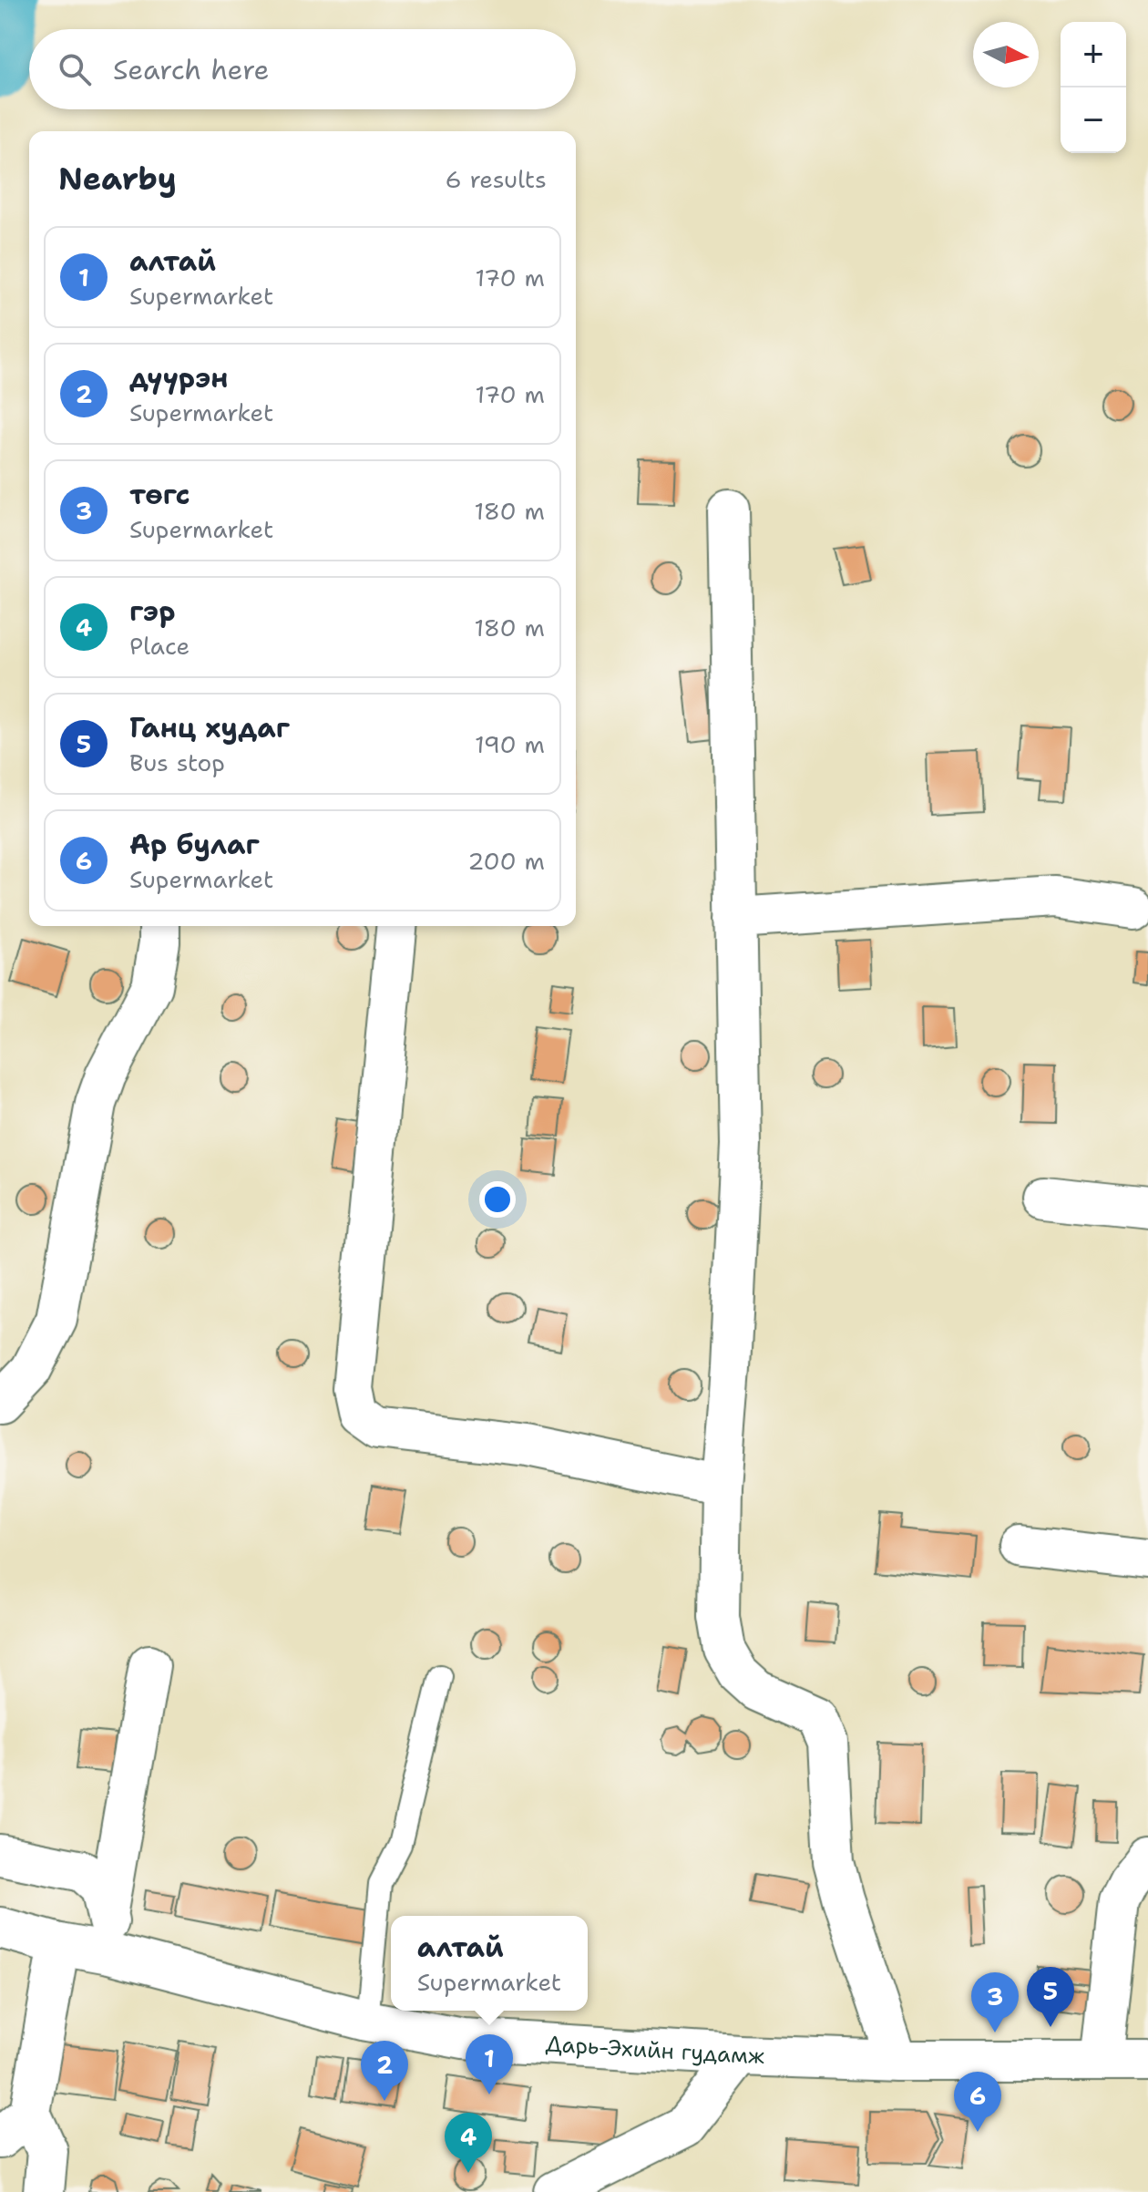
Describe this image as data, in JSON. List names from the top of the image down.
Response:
{
  "streets": {
    "street": ["Дарь-Эхийн гудамж"]
  },
  "north": "right",
  "page": {
    "map_buttons": ["+", "−"],
    "search": "Search here",
    "heading": ["Nearby", "6 results"],
    "list": [
      {
        "mark": "1",
        "name": "алтай",
        "note": "Supermarket",
        "value": "170 m"
      },
      {
        "mark": "2",
        "name": "дүүрэн",
        "note": "Supermarket",
        "value": "170 m"
      },
      {
        "mark": "3",
        "name": "төгс",
        "note": "Supermarket",
        "value": "180 m"
      },
      {
        "mark": "4",
        "name": "гэр",
        "note": "Place",
        "value": "180 m"
      },
      {
        "mark": "5",
        "name": "Ганц худаг",
        "note": "Bus stop",
        "value": "190 m"
      },
      {
        "mark": "6",
        "name": "Ар булаг",
        "note": "Supermarket",
        "value": "200 m"
      }
    ],
    "popup": ["алтай", "Supermarket"],
    "pins": [
      "5",
      "3",
      "1",
      "2",
      "6",
      "4"
    ]
  }
}
